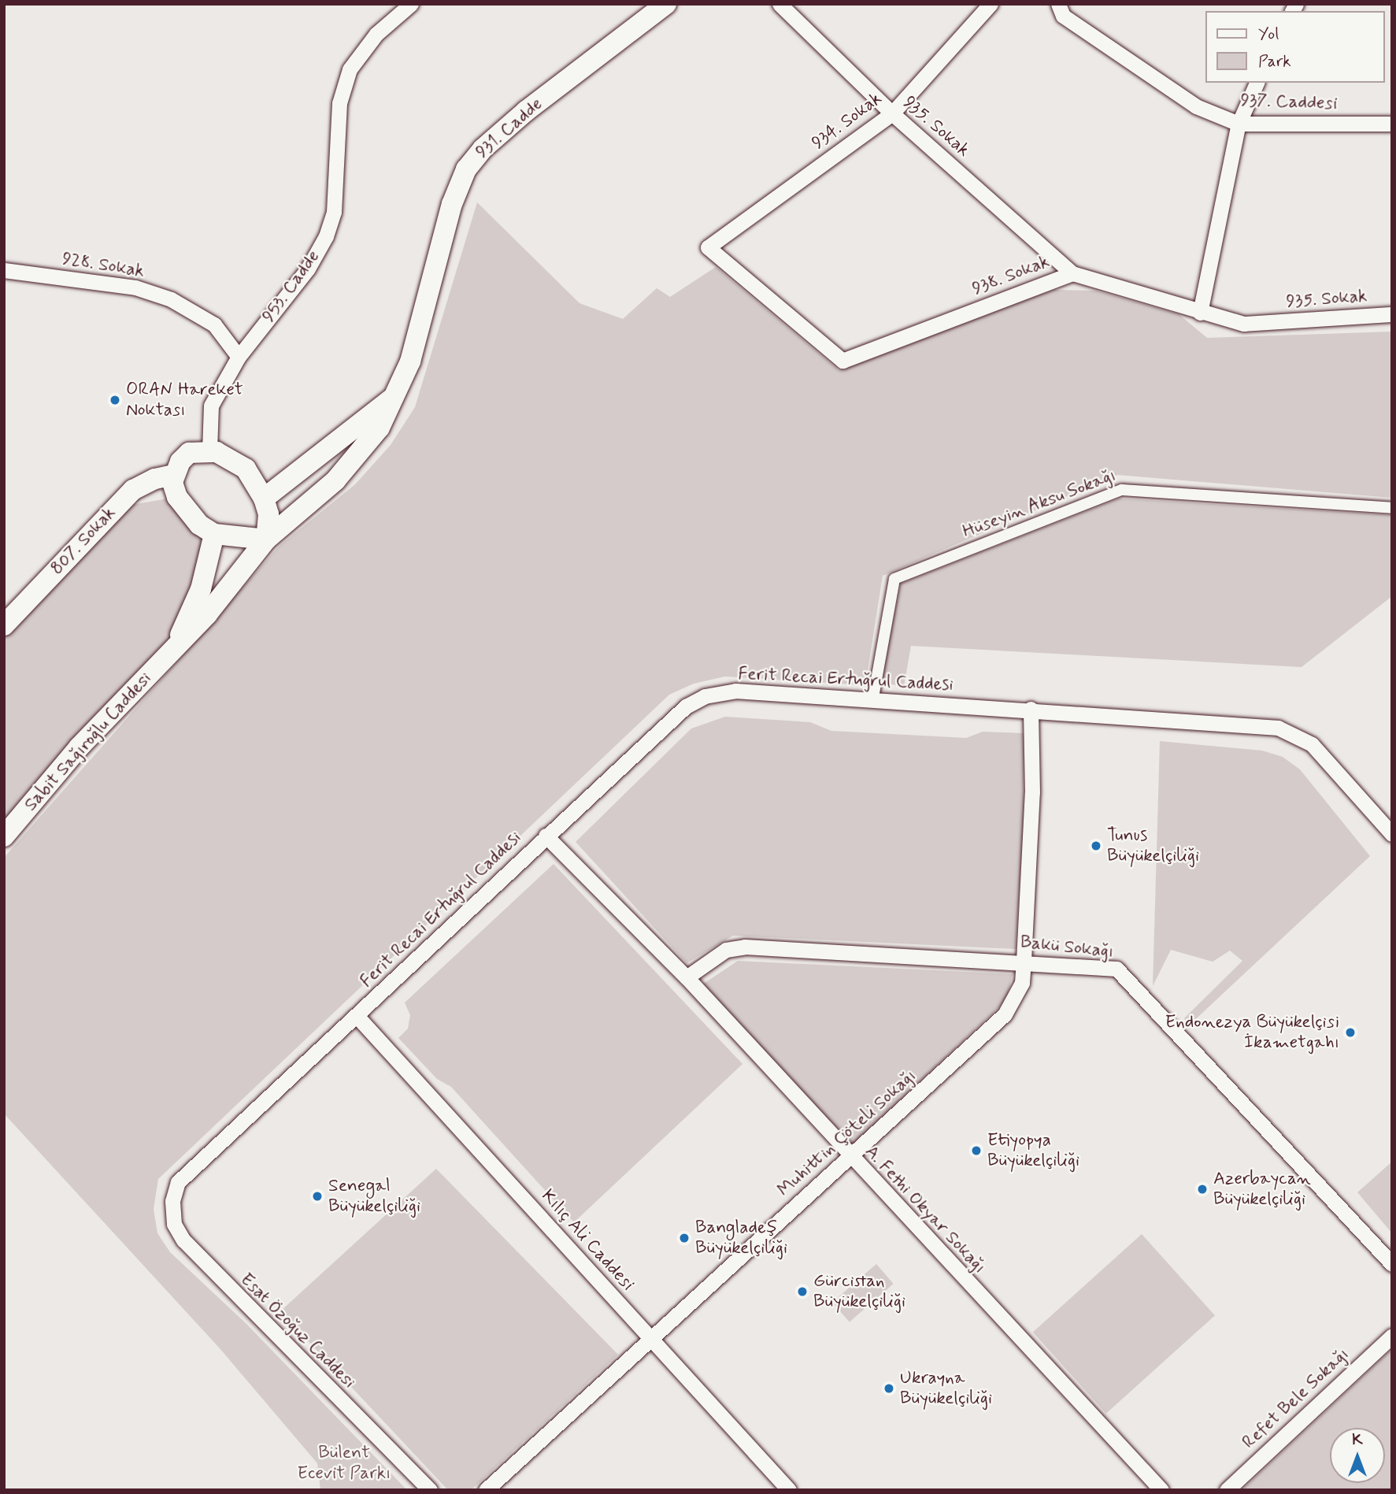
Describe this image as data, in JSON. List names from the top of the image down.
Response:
{
  "streets": {
    "main road": ["931. Cadde", "807. Sokak", "Sabit Sağıroğlu Caddesi"],
    "street": [
      "937. Caddesi",
      "934. Sokak",
      "935. Sokak",
      "928. Sokak",
      "938. Sokak",
      "953. Cadde",
      "Hüseyin Aksu Sokağı",
      "Ferit Recai Ertuğrul Caddesi",
      "Bakü Sokağı",
      "Muhittin Çöteli Sokağı",
      "A. Fethi Okyar Sokağı",
      "Kılıç Ali Caddesi",
      "Esat Özoğuz Caddesi",
      "Refet Bele Sokağı"
    ]
  },
  "crossings": [
    ["934. Sokak", "935. Sokak"],
    ["934. Sokak", "938. Sokak"],
    ["935. Sokak", "938. Sokak"],
    ["931. Cadde", "953. Cadde"],
    ["931. Cadde", "807. Sokak"],
    ["931. Cadde", "Sabit Sağıroğlu Caddesi"],
    ["928. Sokak", "953. Cadde"],
    ["953. Cadde", "807. Sokak"],
    ["953. Cadde", "Sabit Sağıroğlu Caddesi"],
    ["Hüseyin Aksu Sokağı", "Ferit Recai Ertuğrul Caddesi"],
    ["807. Sokak", "Sabit Sağıroğlu Caddesi"],
    ["Ferit Recai Ertuğrul Caddesi", "Muhittin Çöteli Sokağı"],
    ["Ferit Recai Ertuğrul Caddesi", "A. Fethi Okyar Sokağı"],
    ["Ferit Recai Ertuğrul Caddesi", "Kılıç Ali Caddesi"],
    ["Ferit Recai Ertuğrul Caddesi", "Esat Özoğuz Caddesi"],
    ["Bakü Sokağı", "Muhittin Çöteli Sokağı"],
    ["Bakü Sokağı", "A. Fethi Okyar Sokağı"],
    ["Muhittin Çöteli Sokağı", "A. Fethi Okyar Sokağı"],
    ["Muhittin Çöteli Sokağı", "Kılıç Ali Caddesi"]
  ],
  "parks": ["Bülent Ecevit Parkı"],
  "places": [
    "ORAN Hareket Noktası",
    "Tunus Büyükelçiliği",
    "Endonezya Büyükelçisi İkametgahı",
    "Etiyopya Büyükelçiliği",
    "Azerbaycan Büyükelçiliği",
    "Senegal Büyükelçiliği",
    "Bangladeş Büyükelçiliği",
    "Gürcistan Büyükelçiliği",
    "Ukrayna Büyükelçiliği"
  ],
  "legend": ["Yol", "Park"],
  "north": "top"
}
